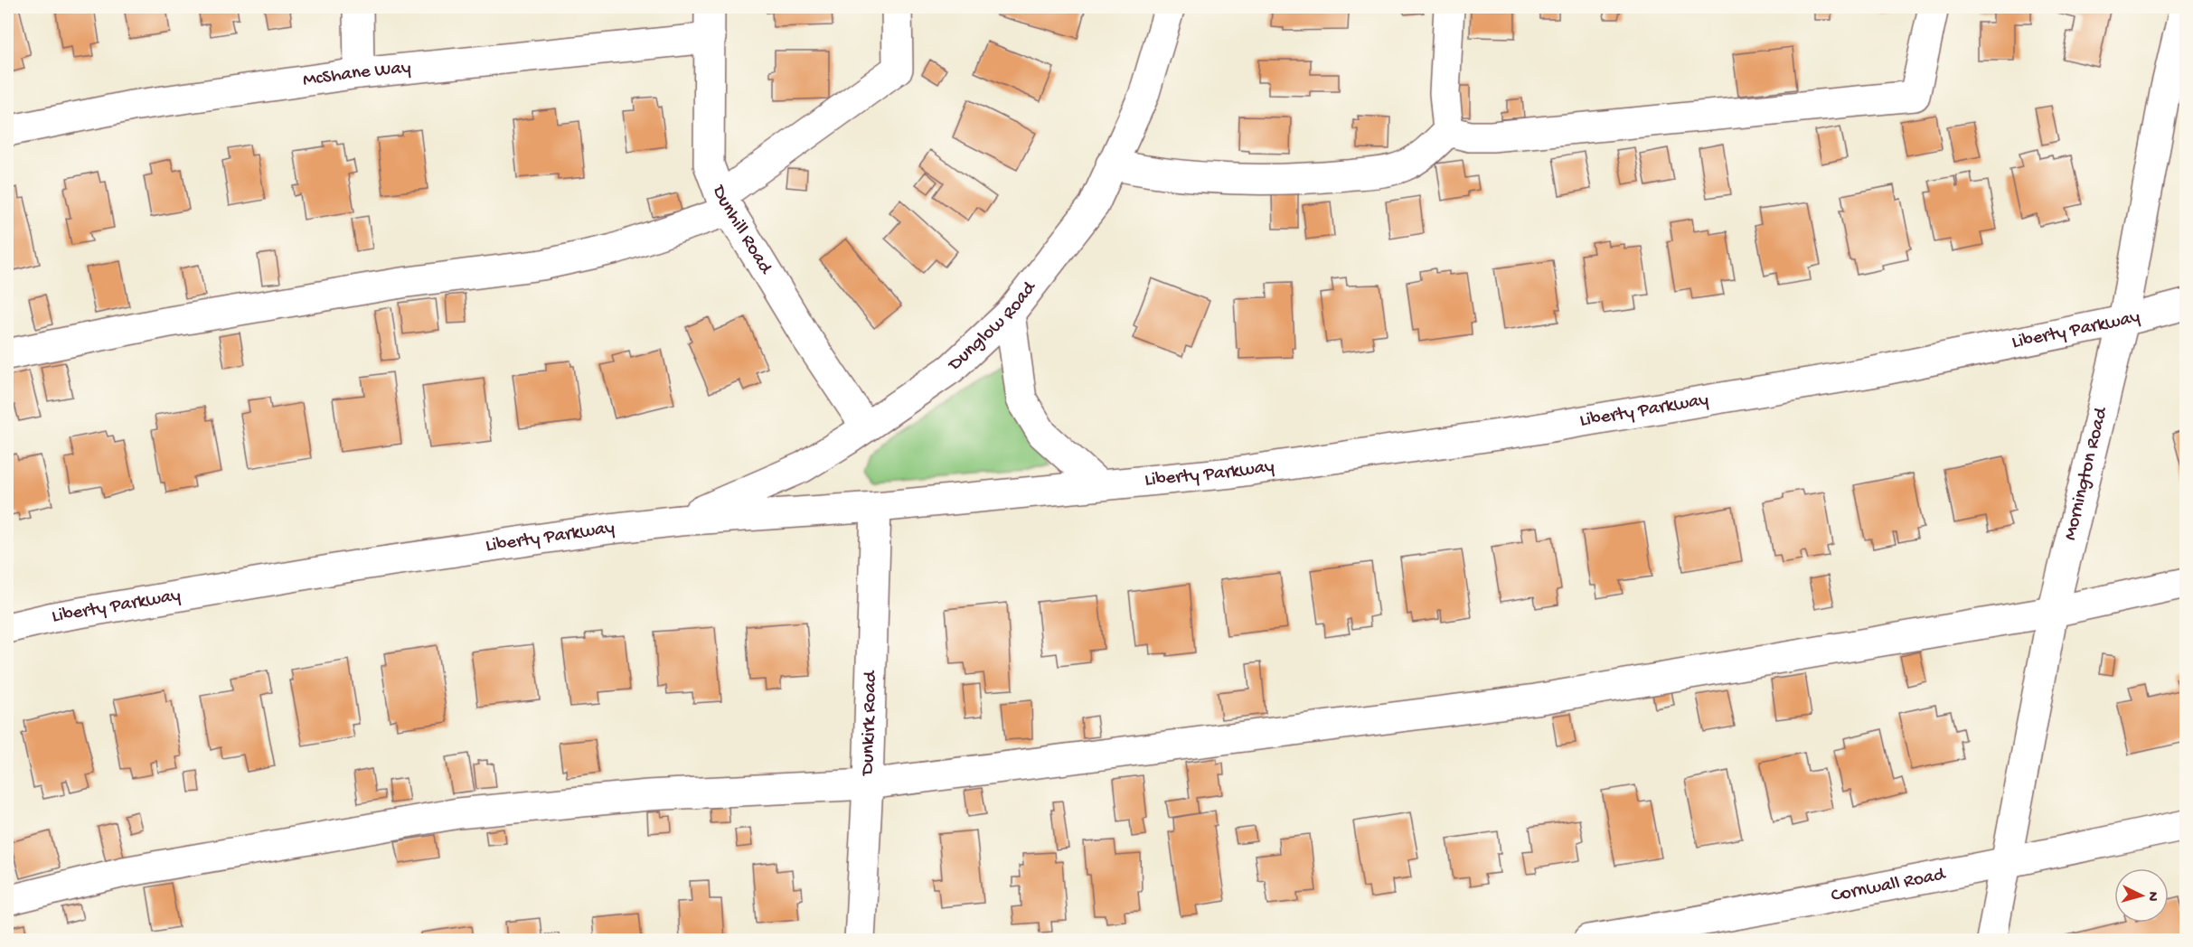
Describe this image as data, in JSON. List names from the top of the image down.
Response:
{
  "streets": {
    "street": [
      "McShane Way",
      "Dunhill Road",
      "Dunglow Road",
      "Liberty Parkway",
      "Mornington Road",
      "Dunkirk Road",
      "Cornwall Road"
    ]
  },
  "crossings": [
    ["McShane Way", "Dunhill Road"],
    ["Dunhill Road", "Dunglow Road"],
    ["Dunglow Road", "Liberty Parkway"],
    ["Liberty Parkway", "Mornington Road"],
    ["Liberty Parkway", "Dunkirk Road"],
    ["Mornington Road", "Cornwall Road"]
  ],
  "north": "right"
}
